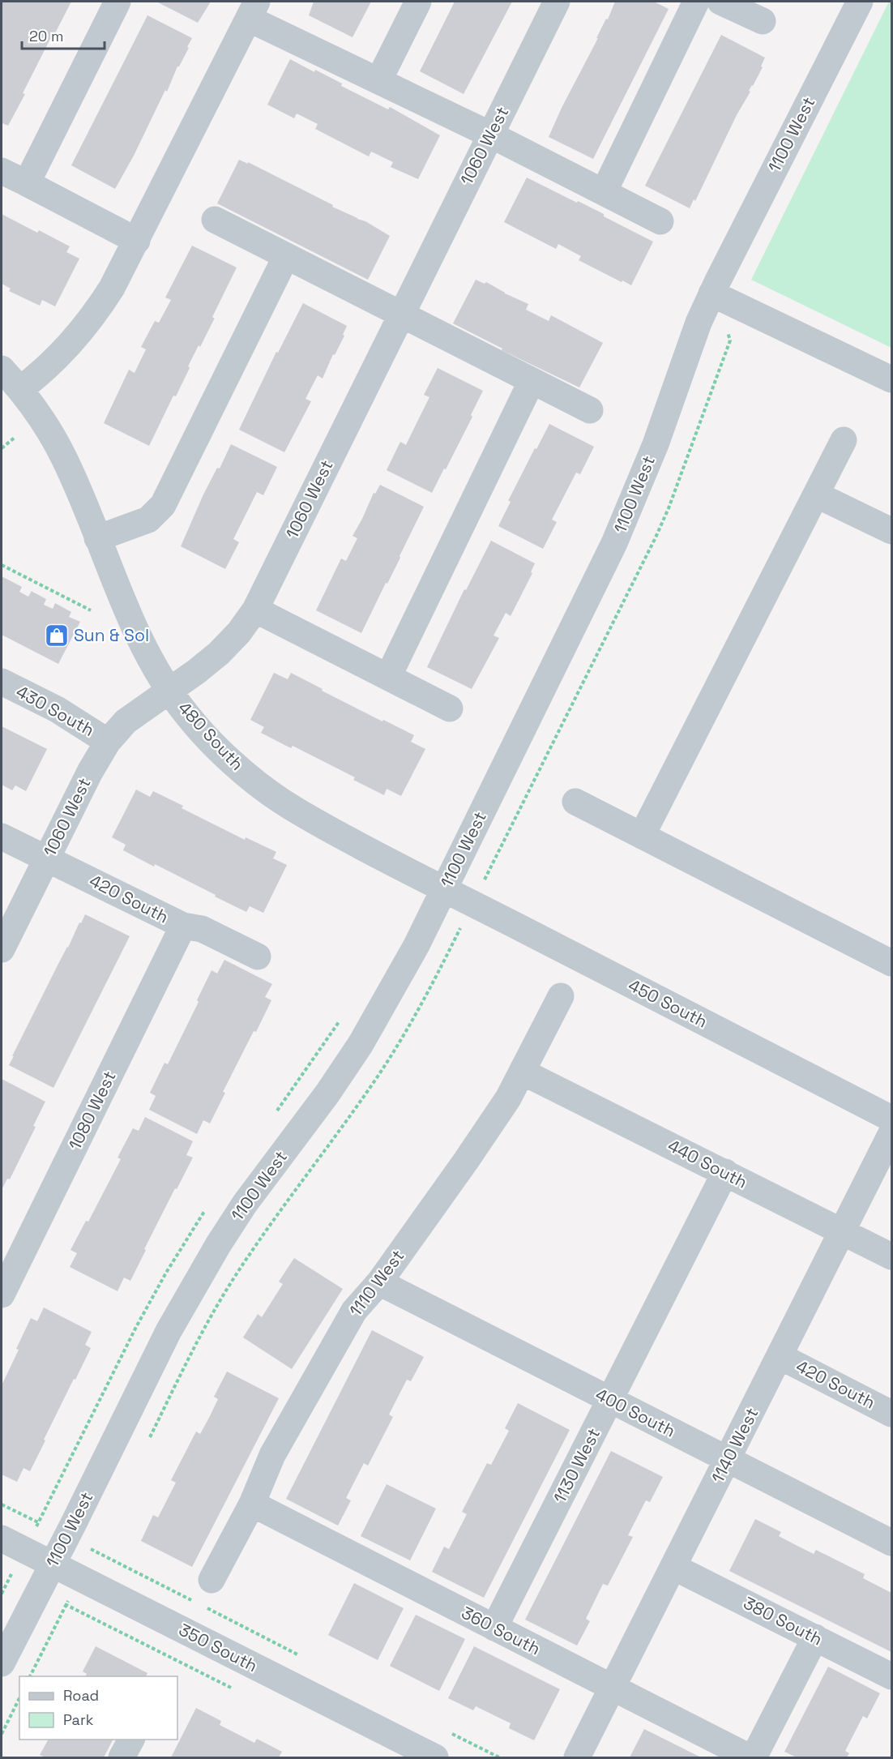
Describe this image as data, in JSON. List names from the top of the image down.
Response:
{
  "streets": {
    "street": [
      "1100 West",
      "1060 West",
      "430 South",
      "480 South",
      "420 South",
      "450 South",
      "1080 West",
      "440 South",
      "1110 West",
      "400 South",
      "1140 West",
      "1130 West",
      "380 South",
      "360 South",
      "350 South"
    ]
  },
  "crossings": [
    ["1100 West", "480 South"],
    ["1100 West", "450 South"],
    ["1100 West", "350 South"],
    ["1060 West", "430 South"],
    ["1060 West", "480 South"],
    ["1060 West", "420 South"],
    ["480 South", "450 South"],
    ["420 South", "1080 West"],
    ["420 South", "1140 West"],
    ["440 South", "1110 West"],
    ["440 South", "1140 West"],
    ["440 South", "1130 West"],
    ["1110 West", "400 South"],
    ["1110 West", "360 South"],
    ["400 South", "1140 West"],
    ["400 South", "1130 West"],
    ["1140 West", "380 South"],
    ["1140 West", "360 South"],
    ["1130 West", "360 South"]
  ],
  "places": {
    "shop": ["Sun & Sol"]
  },
  "legend": ["Road", "Park"],
  "scale_bar": "20 m"
}
